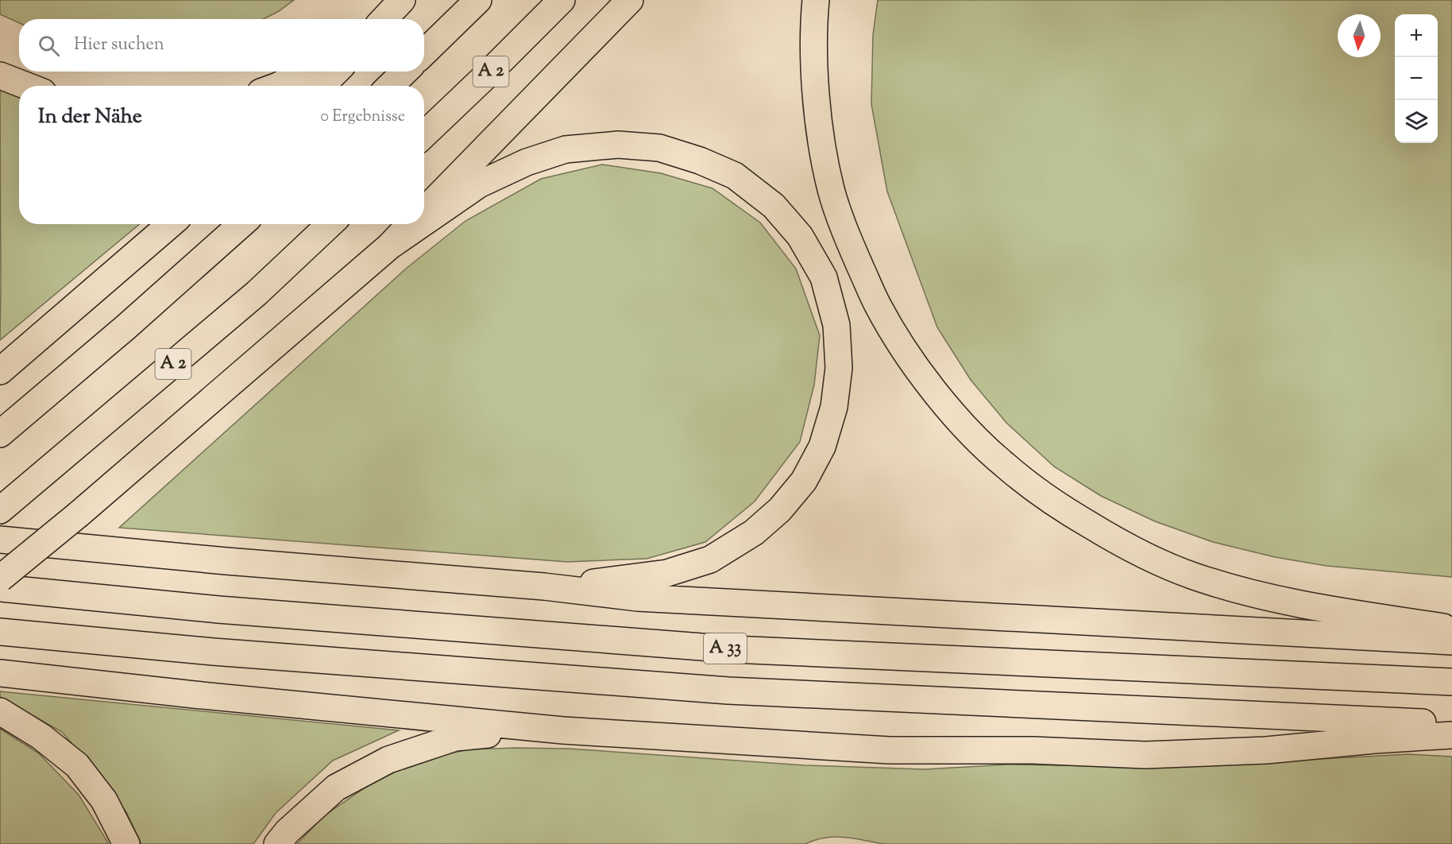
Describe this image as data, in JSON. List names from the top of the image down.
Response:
{
  "streets": {
    "highway": ["A 2", "A 33"]
  },
  "north": "bottom",
  "page": {
    "map_buttons": ["+", "−"],
    "search": "Hier suchen",
    "heading": ["In der Nähe", "0 Ergebnisse"]
  }
}
